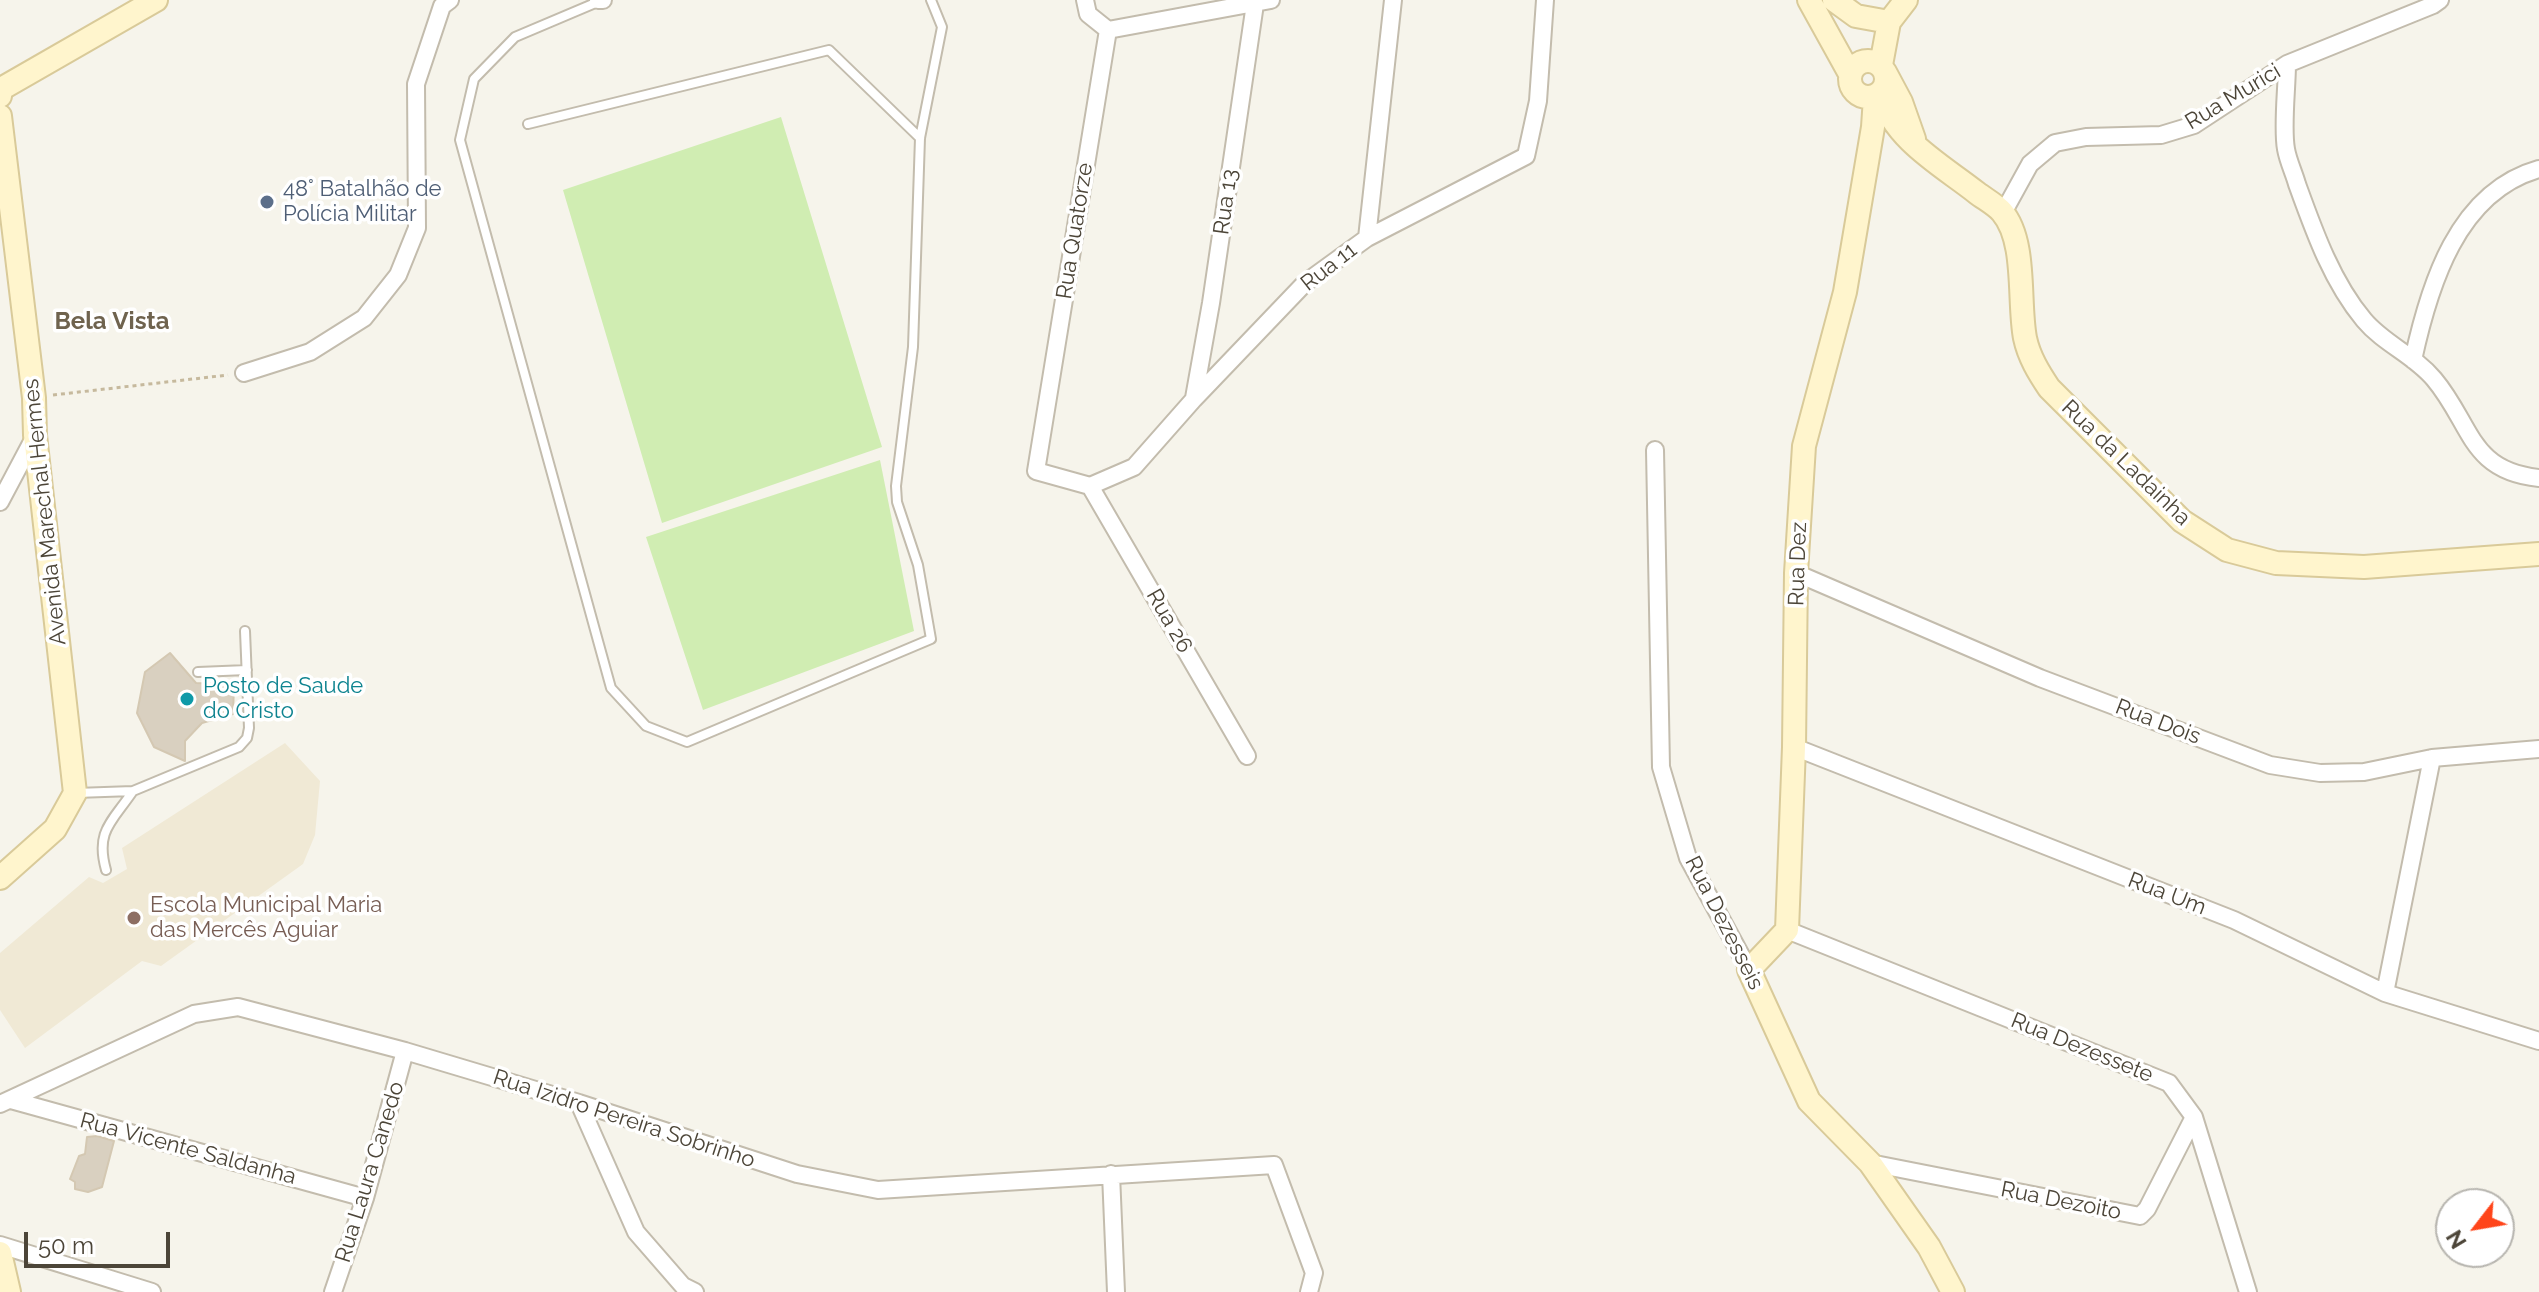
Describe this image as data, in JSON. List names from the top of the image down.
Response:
{
  "streets": {
    "street": [
      "Rua Murici",
      "Rua 13",
      "Rua Quatorze",
      "Rua 11",
      "Rua da Ladainha",
      "Avenida Marechal Hermes",
      "Rua Dez",
      "Rua 26",
      "Rua Dois",
      "Rua Um",
      "Rua Dezesseis",
      "Rua Dezessete",
      "Rua Izidro Pereira Sobrinho",
      "Rua Vicente Saldanha",
      "Rua Laura Canedo",
      "Rua Dezoito"
    ]
  },
  "crossings": [
    ["Rua Murici", "Rua da Ladainha"],
    ["Rua 13", "Rua 11"],
    ["Rua Quatorze", "Rua 11"],
    ["Rua Quatorze", "Rua 26"],
    ["Rua 11", "Rua 26"],
    ["Rua Dez", "Rua Dois"],
    ["Rua Dez", "Rua Um"],
    ["Rua Dez", "Rua Dezessete"],
    ["Rua Dezesseis", "Rua Dezoito"],
    ["Rua Dezessete", "Rua Dezoito"],
    ["Rua Izidro Pereira Sobrinho", "Rua Vicente Saldanha"],
    ["Rua Izidro Pereira Sobrinho", "Rua Laura Canedo"],
    ["Rua Vicente Saldanha", "Rua Laura Canedo"]
  ],
  "districts": ["Bela Vista"],
  "places": ["48° Batalhão de Polícia Militar", "Posto de Saude do Cristo", "Escola Municipal Maria das Mercês Aguiar"],
  "scale_bar": "50 m",
  "north": "bottom left"
}
